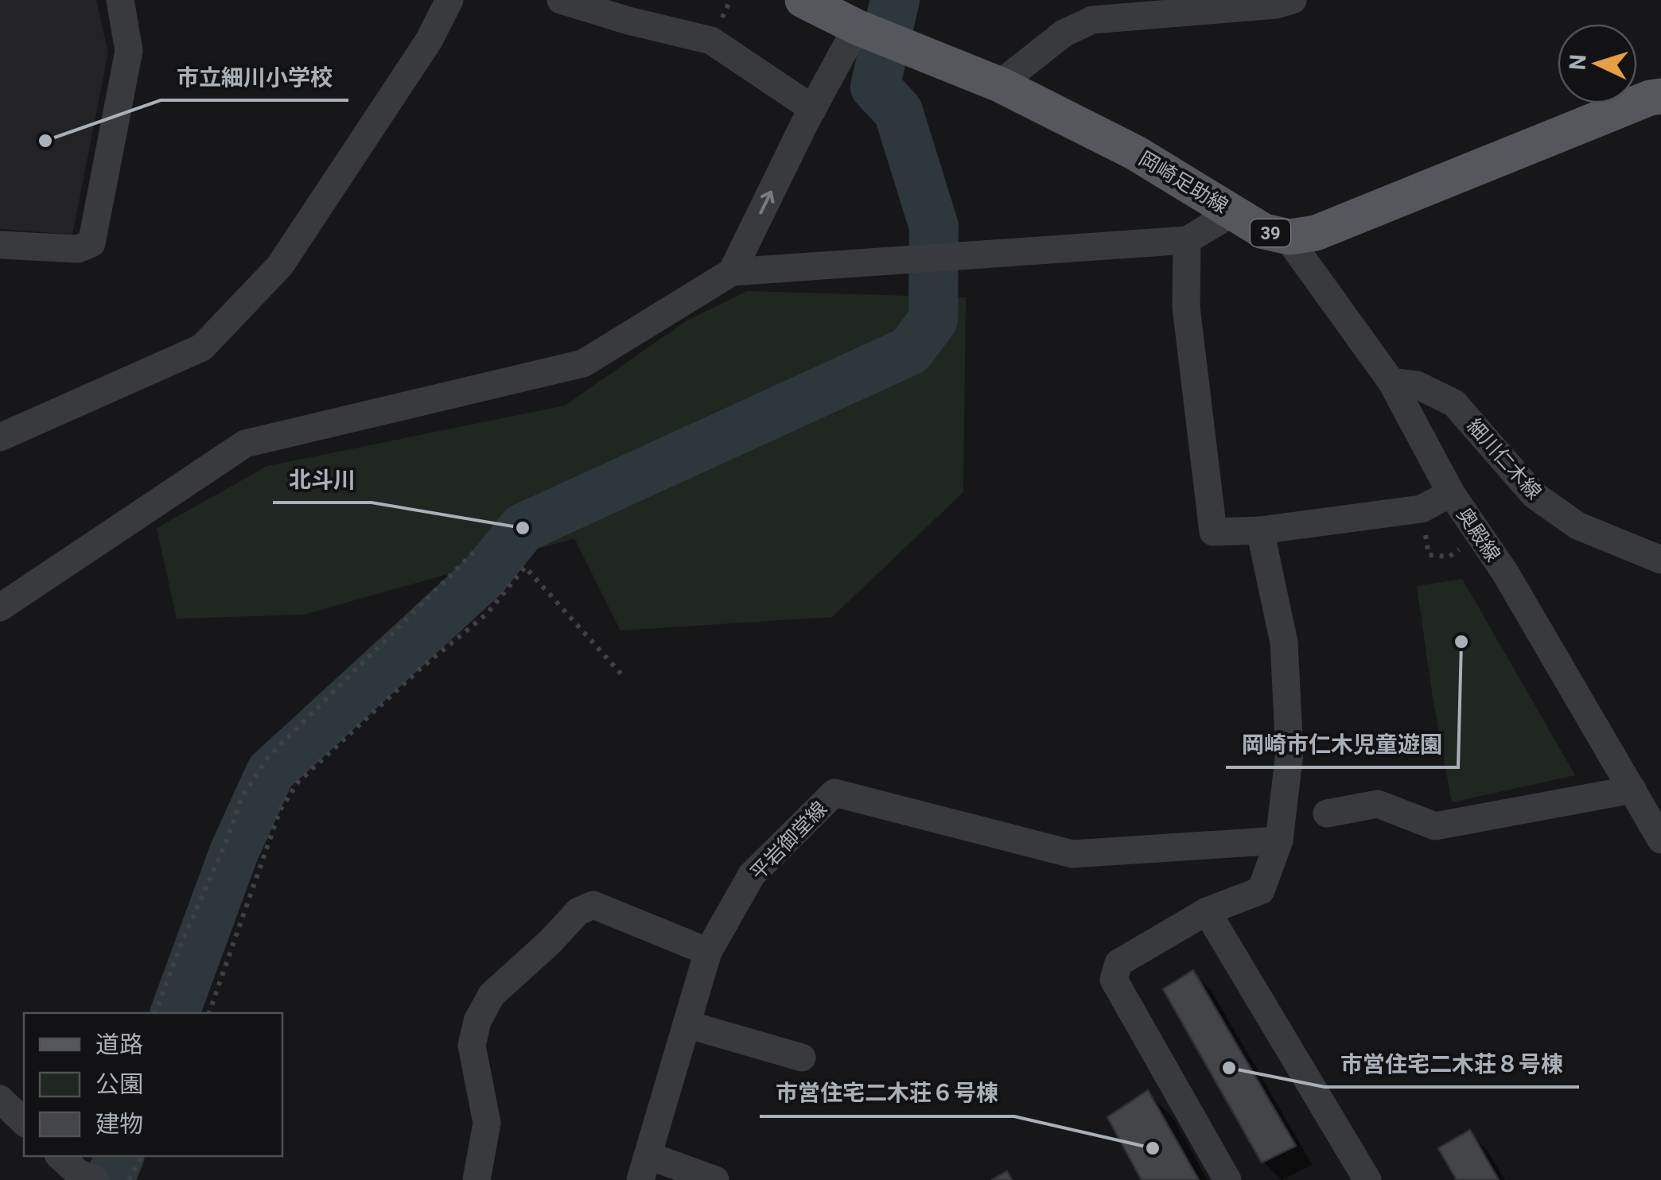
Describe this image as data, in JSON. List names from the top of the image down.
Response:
{
  "streets": {
    "main road": ["岡崎足助線", "39"],
    "street": ["細川仁木線", "奥殿線", "平岩御堂線"]
  },
  "crossings": [
    ["岡崎足助線", "39"],
    ["岡崎足助線", "奥殿線"],
    ["39", "奥殿線"],
    ["細川仁木線", "奥殿線"]
  ],
  "places": [
    "市立細川小学校",
    "北斗川",
    "岡崎市仁木児童遊園",
    "市営住宅二木荘８号棟",
    "市営住宅二木荘６号棟"
  ],
  "legend": ["道路", "公園", "建物"],
  "north": "left"
}
